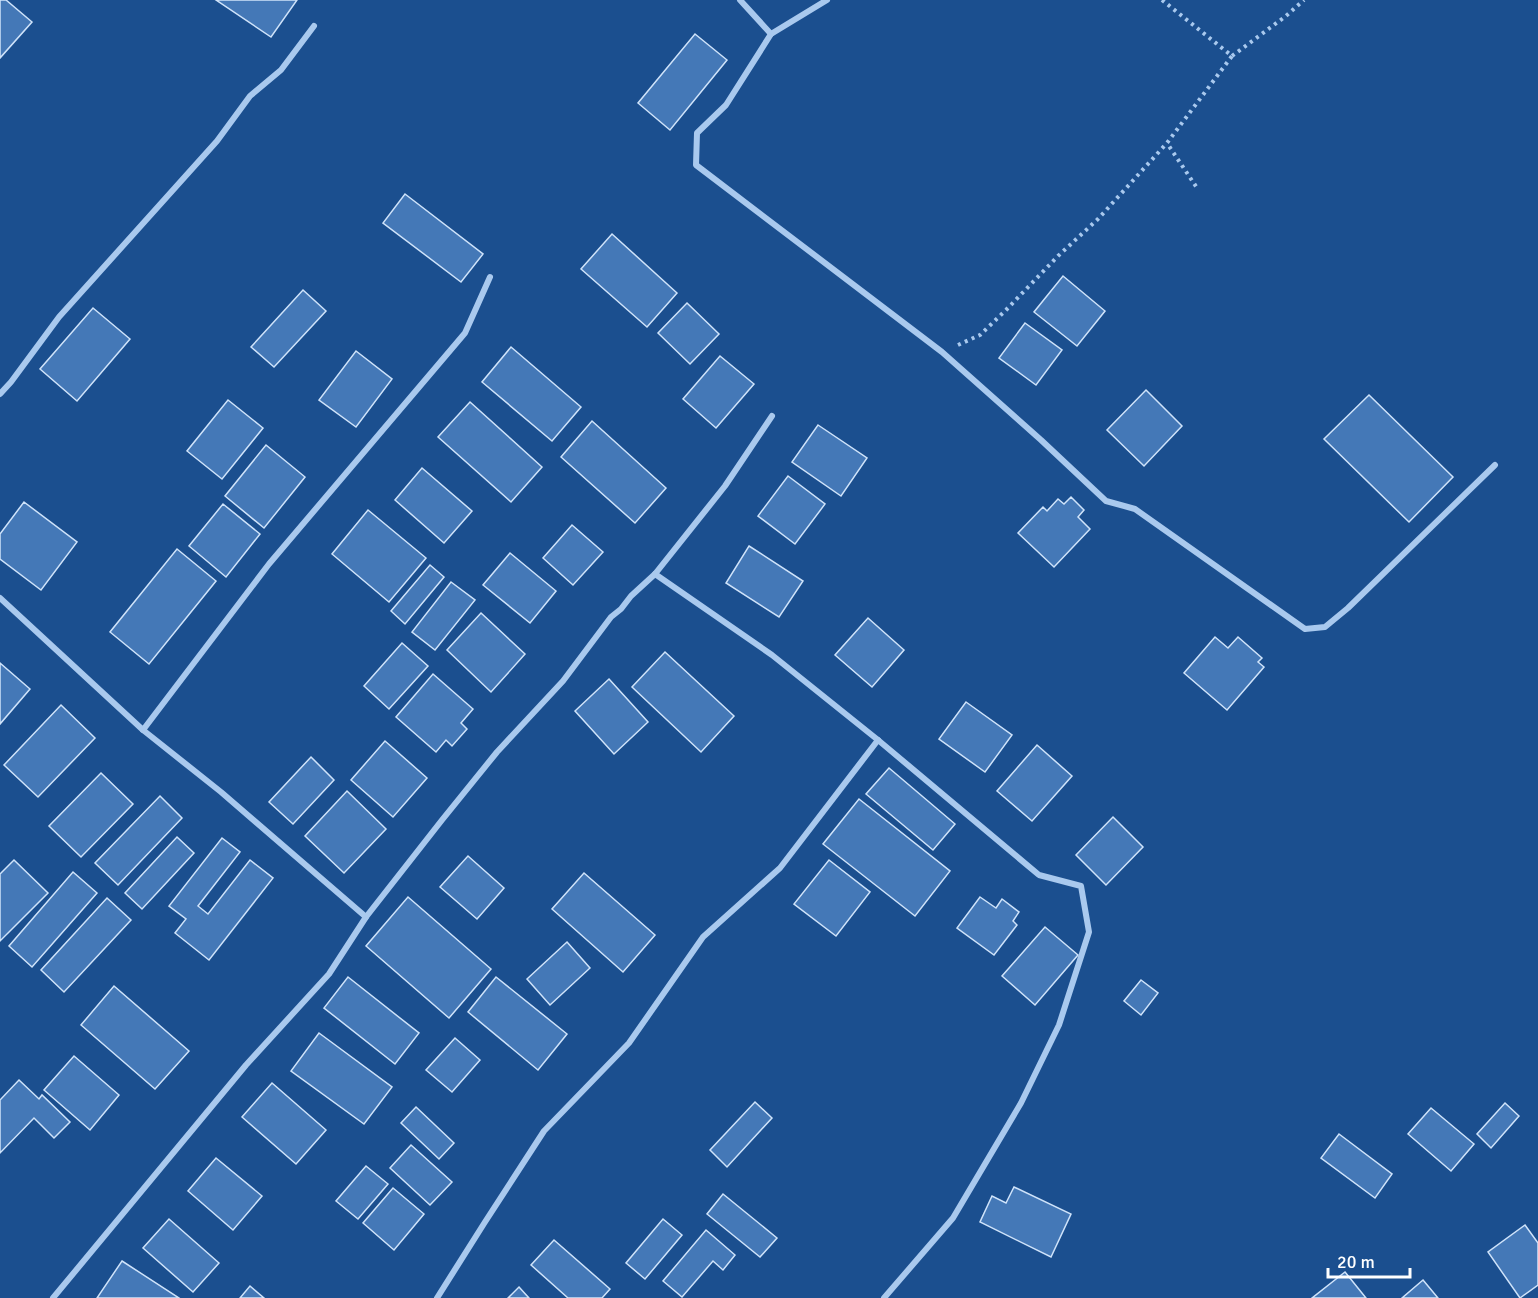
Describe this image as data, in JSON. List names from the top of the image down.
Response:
{
  "scale_bar": "20 m"
}
